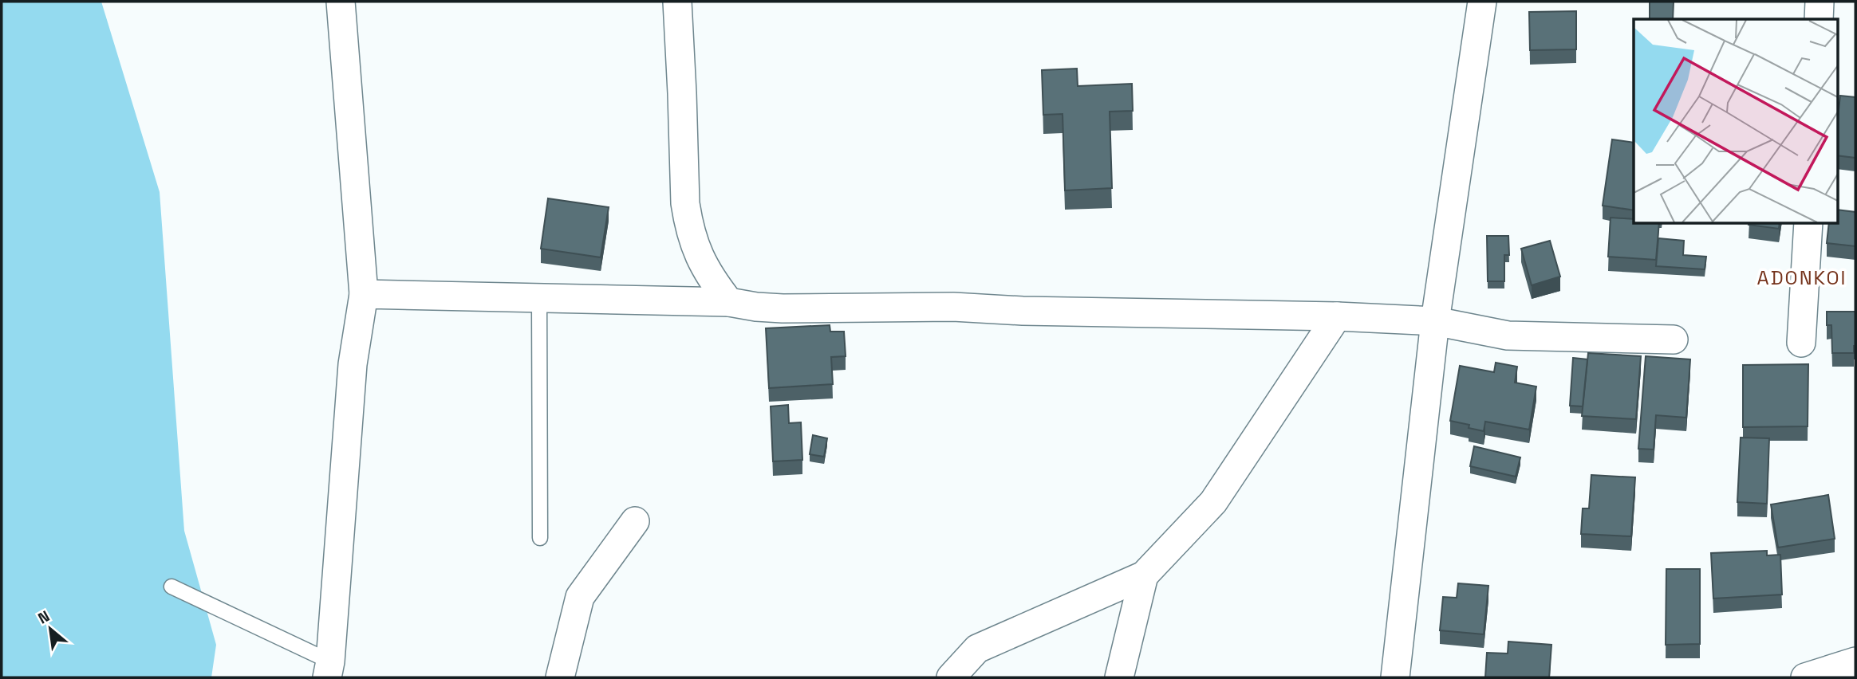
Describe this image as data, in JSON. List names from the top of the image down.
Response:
{
  "districts": ["ADONKOI"],
  "north": "top left"
}
